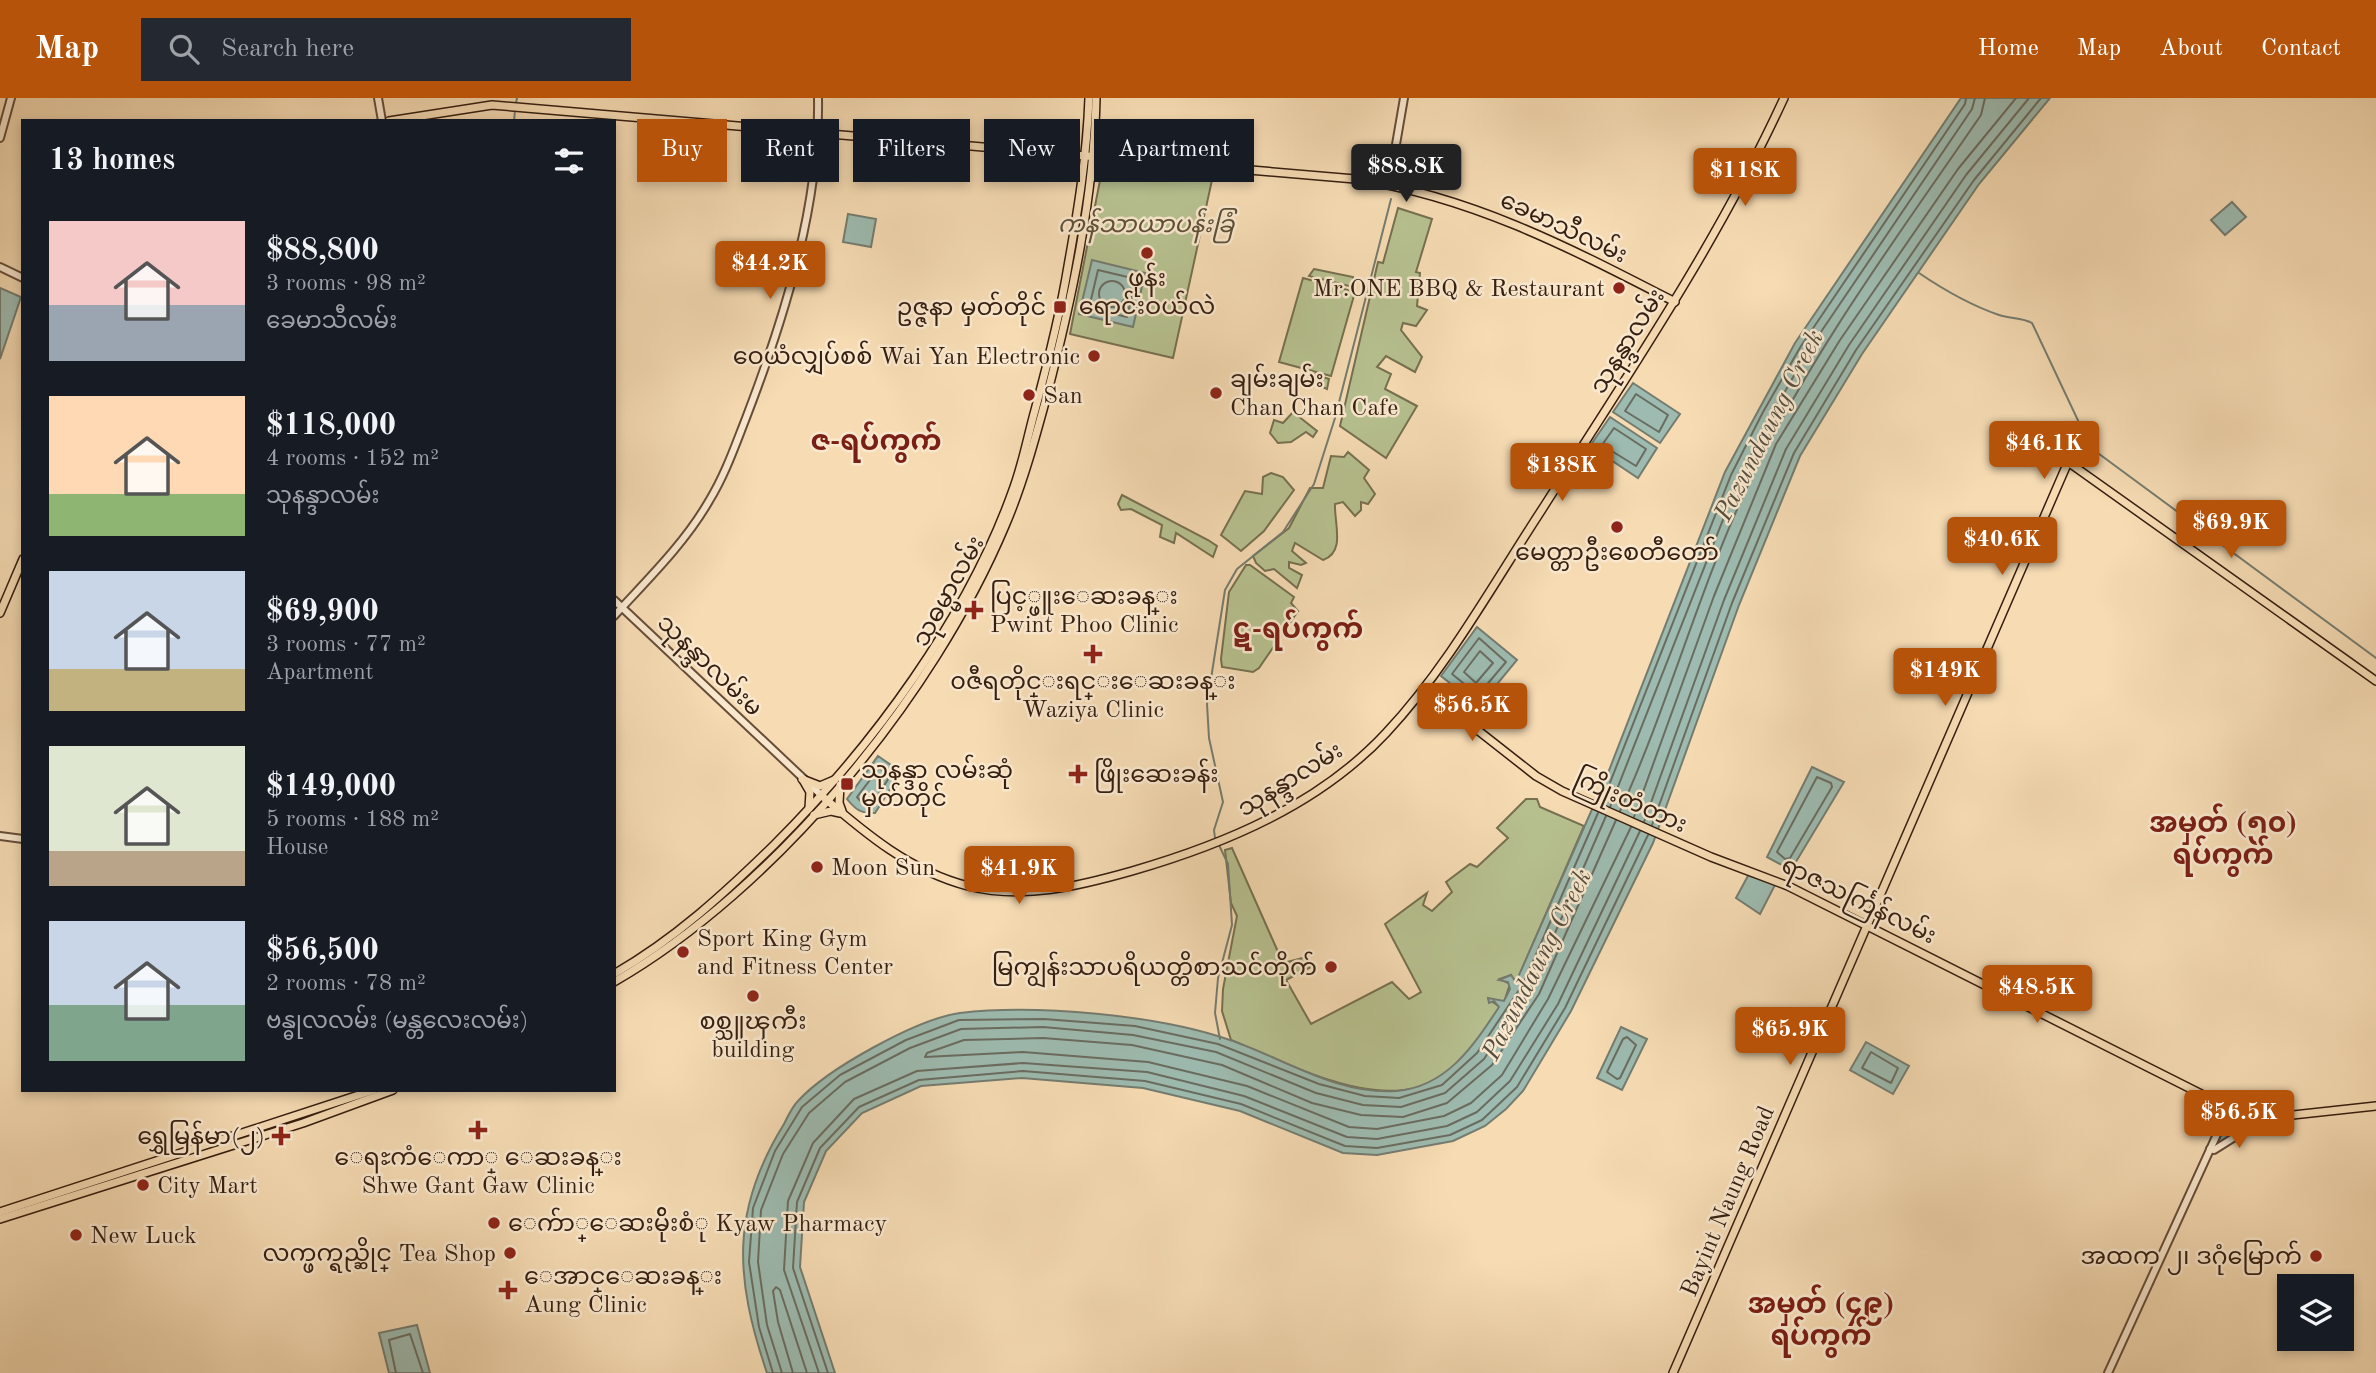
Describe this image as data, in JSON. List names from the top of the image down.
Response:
{
  "streets": {
    "main road": [
      "ခေမာသီလမ်း",
      "သုနန္ဒာလမ်း",
      "သုဓမ္မာလမ်း",
      "ကြိုးတံတား",
      "ရာဇသင်္ကြန်လမ်း",
      "Bayint Naung Road"
    ],
    "street": ["သုနန္ဒာလမ်းမ"]
  },
  "crossings": [
    ["ခေမာသီလမ်း", "သုနန္ဒာလမ်း"],
    ["ခေမာသီလမ်း", "သုဓမ္မာလမ်း"],
    ["သုနန္ဒာလမ်း", "သုဓမ္မာလမ်း"],
    ["သုနန္ဒာလမ်း", "သုနန္ဒာလမ်းမ"],
    ["သုနန္ဒာလမ်း", "ကြိုးတံတား"],
    ["သုဓမ္မာလမ်း", "သုနန္ဒာလမ်းမ"],
    ["ကြိုးတံတား", "ရာဇသင်္ကြန်လမ်း"],
    ["ရာဇသင်္ကြန်လမ်း", "Bayint Naung Road"]
  ],
  "districts": [
    "ဇ-ရပ်ကွက်",
    "ဋ-ရပ်ကွက်",
    "အမှတ် (၅၀) ရပ်ကွက်",
    "အမှတ် (၄၉) ရပ်ကွက်"
  ],
  "water": ["Pazundaung Creek"],
  "parks": ["ကန်သာယာပန်းခြံ"],
  "places": {
    "other": [
      "ဖုန်း ရောင်းဝယ်လဲ",
      "Mr.ONE BBQ & Restaurant",
      "ဝေယံလျှပ်စစ် Wai Yan Electronic",
      "ချမ်းချမ်း Chan Chan Cafe",
      "San",
      "မေတ္တာဦးစေတီတော်",
      "Moon Sun",
      "Sport King Gym and Fitness Center",
      "မြကျွန်းသာပရိယတ္တိစာသင်တိုက်",
      "စစ္သူၾကီး building",
      "City Mart",
      "ေက်ာ္ေဆးမ်ိုးစံု Kyaw Pharmacy",
      "New Luck",
      "လက္ဖက္ရည္ဆိုင္ Tea Shop",
      "အထက ၂၊ ဒဂုံမြောက်"
    ],
    "transit": ["ဥဇ္ဇနာ မှတ်တိုင်", "သုနန္ဒာ လမ်းဆုံ မှတ်တိုင်"],
    "health": [
      "ပြင့္ဖူးေဆးခန္း Pwint Phoo Clinic",
      "၀ဇီရတိုင္းရင္းေဆးခန္း Waziya Clinic",
      "ဖြိုးဆေးခန်း",
      "ေရႊကံေကာ္ ေဆးခန္း Shwe Gant Gaw Clinic",
      "ရွှေမြန်မာ(၂)",
      "ေအာင္ေဆးခန္း Aung Clinic"
    ]
  },
  "page": {
    "header": "Map",
    "search": "Search here",
    "nav": [
      "Home",
      "Map",
      "About",
      "Contact"
    ],
    "chip": [
      "Buy",
      "Rent",
      "Filters",
      "New",
      "Apartment"
    ],
    "heading": "13 homes",
    "price": [
      "$88.8K",
      "$118K",
      "$44.2K",
      "$46.1K",
      "$138K",
      "$69.9K",
      "$40.6K",
      "$149K",
      "$56.5K",
      "$41.9K",
      "$48.5K",
      "$65.9K",
      "$56.5K"
    ],
    "list": [
      {
        "name": "$88,800",
        "note": "3 rooms · 98 m² · ခေမာသီလမ်း"
      },
      {
        "name": "$118,000",
        "note": "4 rooms · 152 m² · သုနန္ဒာလမ်း"
      },
      {
        "name": "$69,900",
        "note": "3 rooms · 77 m² · Apartment"
      },
      {
        "name": "$149,000",
        "note": "5 rooms · 188 m² · House"
      },
      {
        "name": "$56,500",
        "note": "2 rooms · 78 m² · ဗန္ဓုလလမ်း (မန္တလေးလမ်း)"
      }
    ]
  }
}
